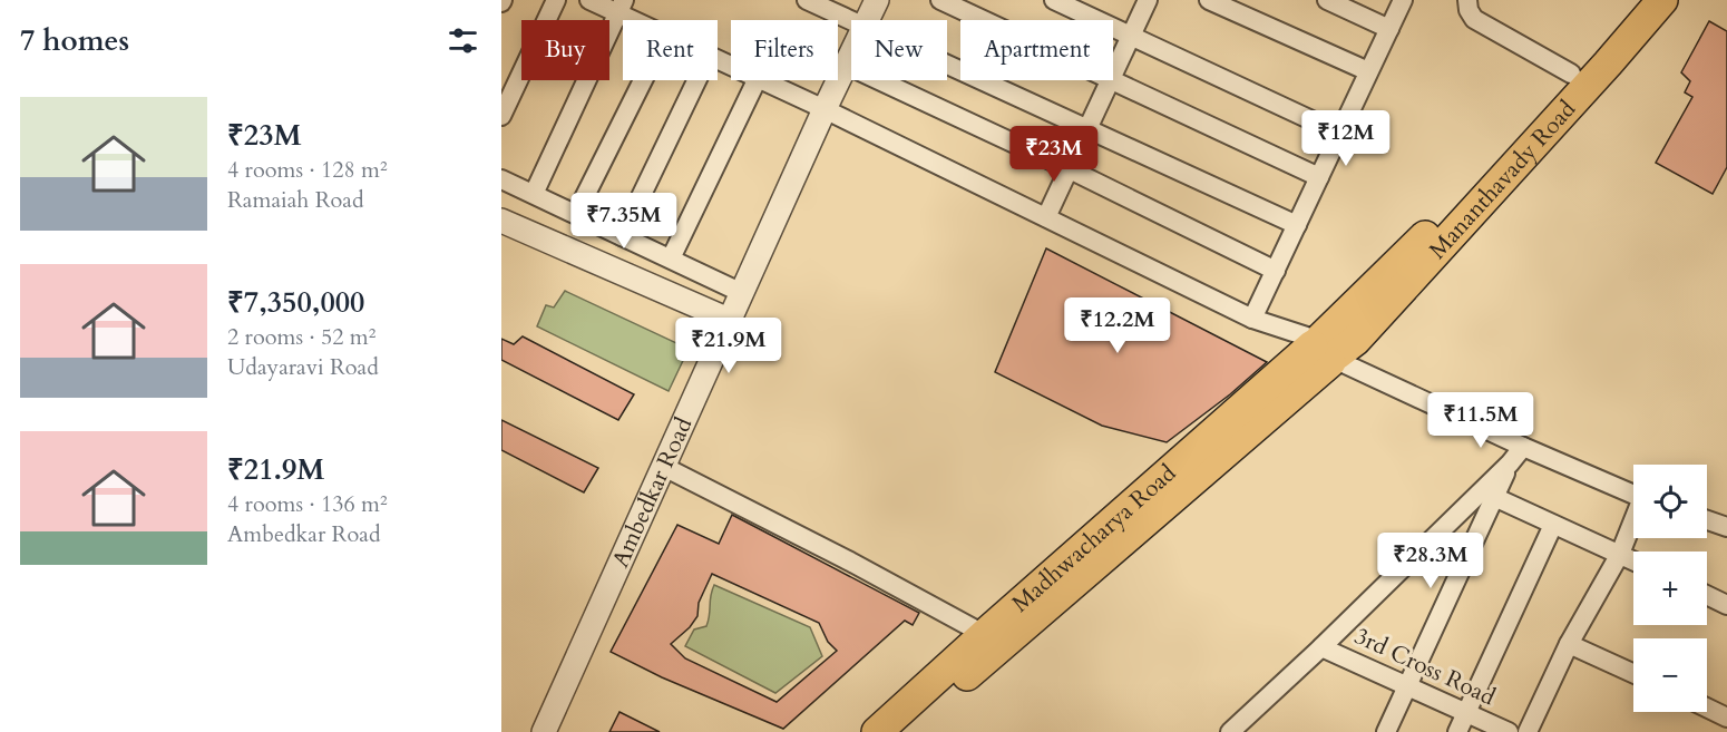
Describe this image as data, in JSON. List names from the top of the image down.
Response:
{
  "streets": {
    "main road": ["Mananthavady Road"],
    "street": ["Ambedkar Road", "3rd Cross Road"]
  },
  "page": {
    "heading": "7 homes",
    "chip": [
      "Buy",
      "Rent",
      "Filters",
      "New",
      "Apartment"
    ],
    "list": [
      {
        "name": "₹23M",
        "note": "4 rooms · 128 m² · Ramaiah Road"
      },
      {
        "name": "₹7,350,000",
        "note": "2 rooms · 52 m² · Udayaravi Road"
      },
      {
        "name": "₹21.9M",
        "note": "4 rooms · 136 m² · Ambedkar Road"
      }
    ],
    "price": [
      "₹12M",
      "₹23M",
      "₹7.35M",
      "₹12.2M",
      "₹21.9M",
      "₹11.5M",
      "₹28.3M"
    ],
    "map_buttons": ["+", "−"]
  }
}
